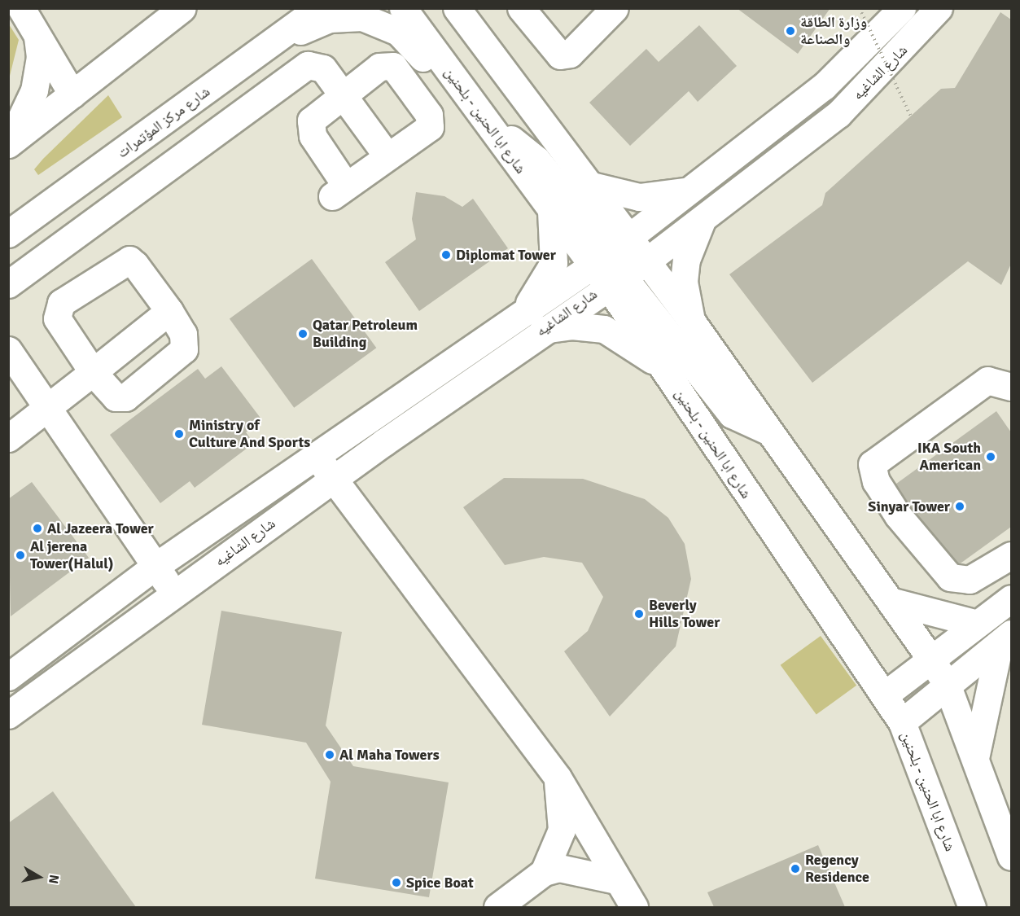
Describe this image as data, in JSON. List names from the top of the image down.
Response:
{
  "streets": {
    "street": ["شارع الشاغيه", "شارع ابا الحنين - بلحنين", "شارع مركز المؤتمرات"]
  },
  "crossings": [
    ["شارع الشاغيه", "شارع ابا الحنين - بلحنين"]
  ],
  "places": [
    "وزارة الطاقة والصناعة",
    "Diplomat Tower",
    "Qatar Petroleum Building",
    "Ministry of Culture And Sports",
    "IKA South American",
    "Sinyar Tower",
    "Al Jazeera Tower",
    "Al jerena Tower(Halul)",
    "Beverly Hills Tower",
    "Al Maha Towers",
    "Regency Residence",
    "Spice Boat"
  ],
  "north": "right"
}
